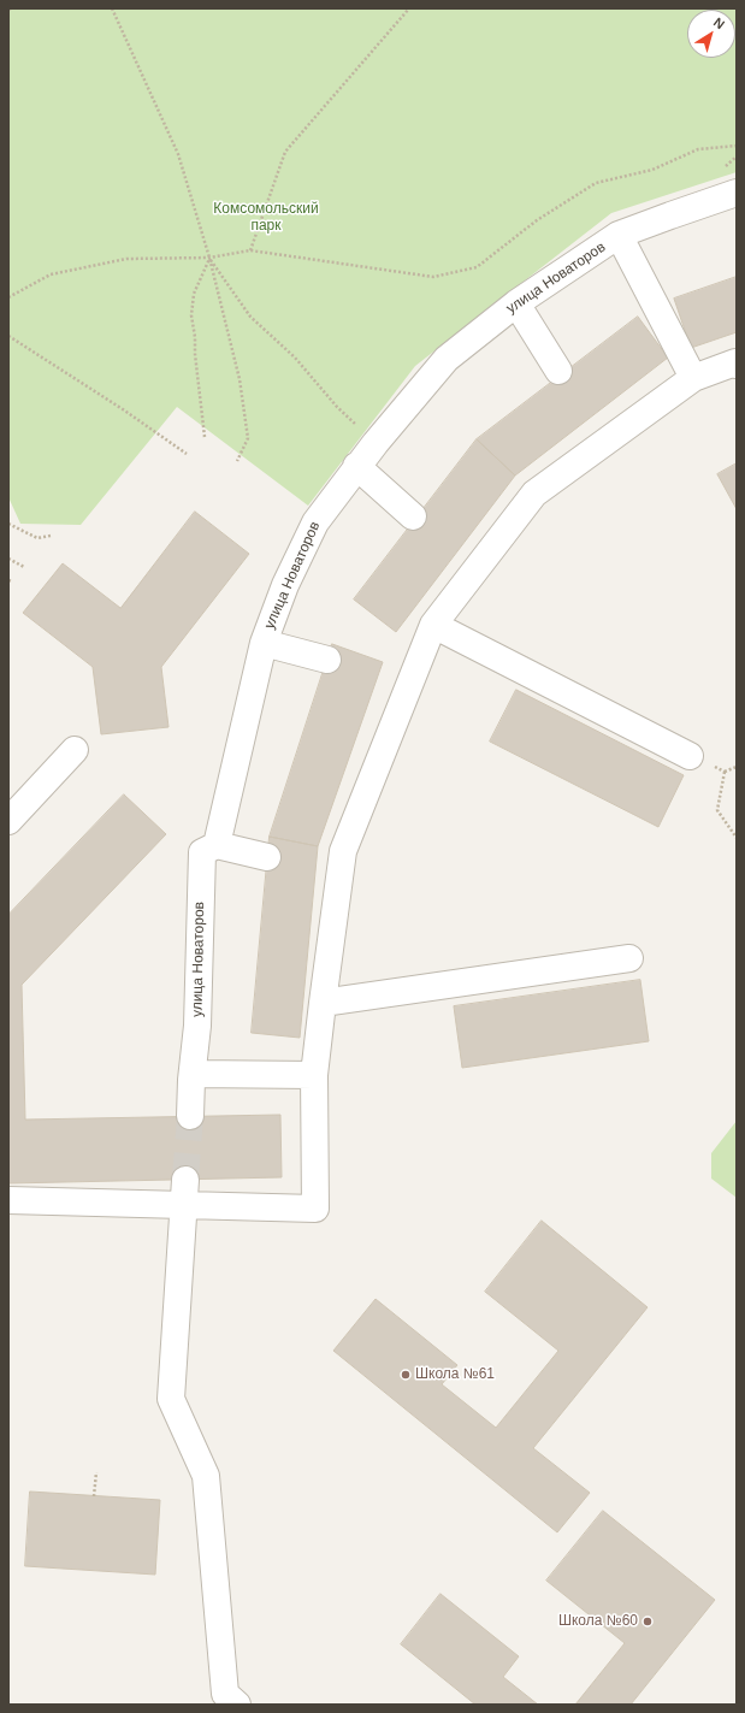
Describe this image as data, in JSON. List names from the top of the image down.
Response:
{
  "streets": {
    "street": ["улица Новаторов"]
  },
  "parks": ["Комсомольский парк"],
  "places": ["Школа №61", "Школа №60"],
  "north": "top right"
}
